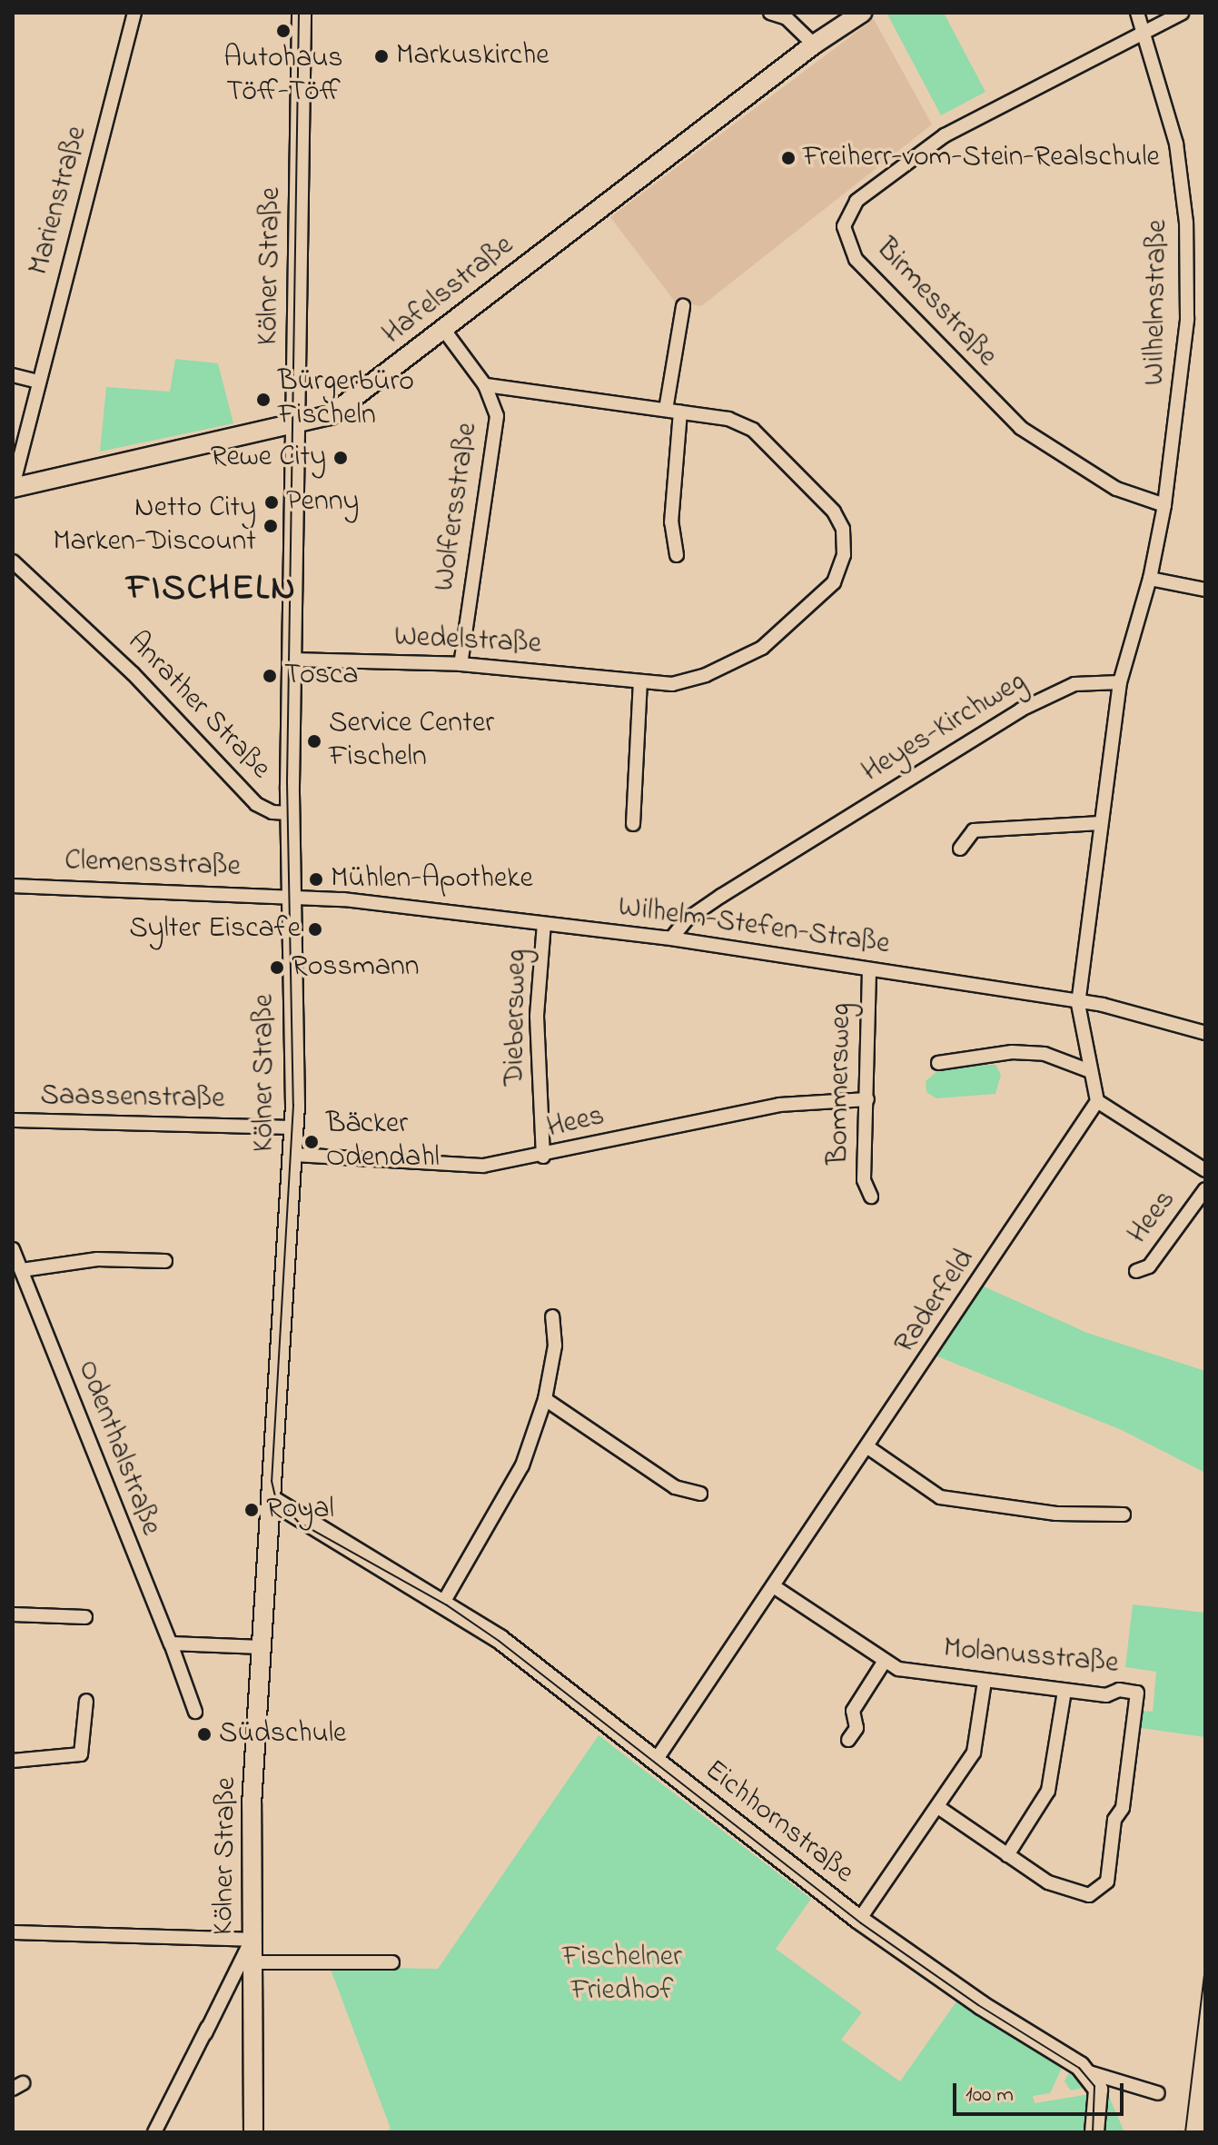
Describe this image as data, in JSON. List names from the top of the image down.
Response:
{
  "streets": {
    "main road": ["Kölner Straße", "Hafelsstraße", "Eichhornstraße"],
    "street": [
      "Marienstraße",
      "Wilhelmstraße",
      "Birmesstraße",
      "Wolfersstraße",
      "Wedelstraße",
      "Anrather Straße",
      "Heyes-Kirchweg",
      "Clemensstraße",
      "Wilhelm-Stefen-Straße",
      "Diebersweg",
      "Bommersweg",
      "Saassenstraße",
      "Hees",
      "Raderfeld",
      "Odenthalstraße",
      "Molanusstraße"
    ]
  },
  "crossings": [
    ["Marienstraße", "Hafelsstraße"],
    ["Kölner Straße", "Hafelsstraße"],
    ["Kölner Straße", "Wedelstraße"],
    ["Kölner Straße", "Anrather Straße"],
    ["Kölner Straße", "Clemensstraße"],
    ["Kölner Straße", "Wilhelm-Stefen-Straße"],
    ["Kölner Straße", "Saassenstraße"],
    ["Kölner Straße", "Hees"],
    ["Kölner Straße", "Eichhornstraße"],
    ["Hafelsstraße", "Wolfersstraße"],
    ["Wilhelmstraße", "Birmesstraße"],
    ["Wolfersstraße", "Wedelstraße"],
    ["Heyes-Kirchweg", "Wilhelm-Stefen-Straße"],
    ["Clemensstraße", "Wilhelm-Stefen-Straße"],
    ["Wilhelm-Stefen-Straße", "Diebersweg"],
    ["Wilhelm-Stefen-Straße", "Bommersweg"],
    ["Diebersweg", "Hees"],
    ["Bommersweg", "Hees"],
    ["Hees", "Raderfeld"],
    ["Raderfeld", "Molanusstraße"],
    ["Raderfeld", "Eichhornstraße"]
  ],
  "districts": ["FISCHELN"],
  "parks": ["Fischelner Friedhof"],
  "places": [
    "Autohaus Töff-Töff",
    "Markuskirche",
    "Freiherr-vom-Stein-Realschule",
    "Bürgerbüro Fischeln",
    "Rewe City",
    "Penny",
    "Netto City Marken-Discount",
    "Tosca",
    "Service Center Fischeln",
    "Mühlen-Apotheke",
    "Sylter Eiscafe",
    "Rossmann",
    "Bäcker Odendahl",
    "Royal",
    "Südschule"
  ],
  "scale_bar": "100 m"
}
